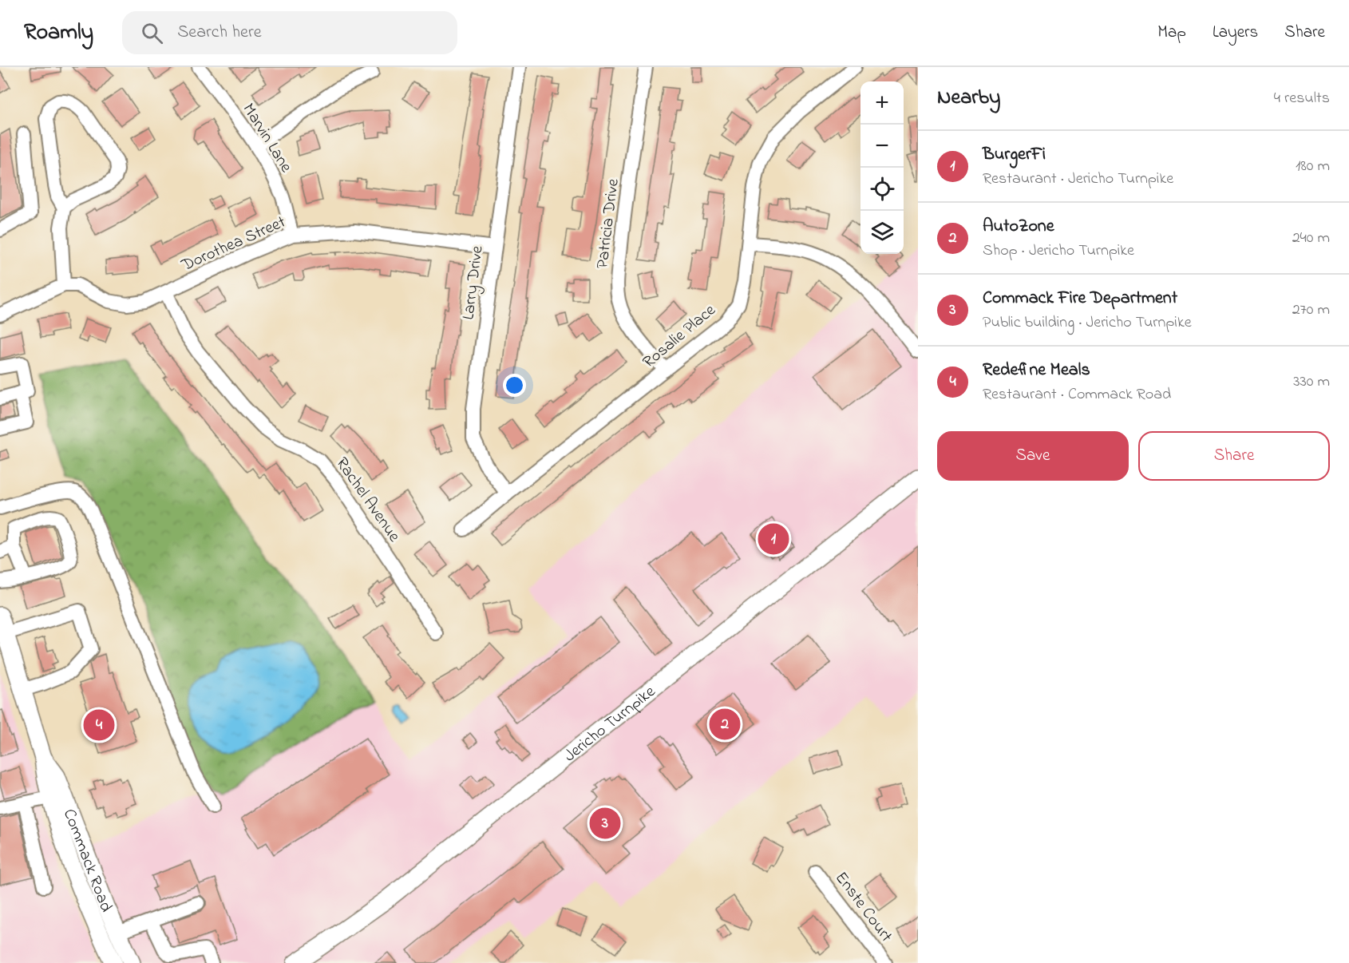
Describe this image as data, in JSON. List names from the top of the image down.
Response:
{
  "streets": {
    "main road": ["Jericho Turnpike", "Commack Road"],
    "street": [
      "Marvin Lane",
      "Patricia Drive",
      "Dorothea Street",
      "Larry Drive",
      "Rosalie Place",
      "Rachel Avenue",
      "Enste Court"
    ]
  },
  "crossings": [
    ["Marvin Lane", "Dorothea Street"],
    ["Patricia Drive", "Rosalie Place"],
    ["Dorothea Street", "Larry Drive"],
    ["Dorothea Street", "Rachel Avenue"],
    ["Larry Drive", "Rosalie Place"]
  ],
  "page": {
    "header": "Roamly",
    "search": "Search here",
    "nav": ["Map", "Layers", "Share"],
    "heading": ["Nearby", "4 results"],
    "map_buttons": ["+", "−"],
    "list": [
      {
        "mark": "1",
        "name": "BurgerFi",
        "note": "Restaurant · Jericho Turnpike",
        "value": "180 m"
      },
      {
        "mark": "2",
        "name": "AutoZone",
        "note": "Shop · Jericho Turnpike",
        "value": "240 m"
      },
      {
        "mark": "3",
        "name": "Commack Fire Department",
        "note": "Public building · Jericho Turnpike",
        "value": "270 m"
      },
      {
        "mark": "4",
        "name": "Redefine Meals",
        "note": "Restaurant · Commack Road",
        "value": "330 m"
      }
    ],
    "buttons": ["Save", "Share"],
    "pins": [
      "1",
      "2",
      "4",
      "3"
    ]
  }
}
